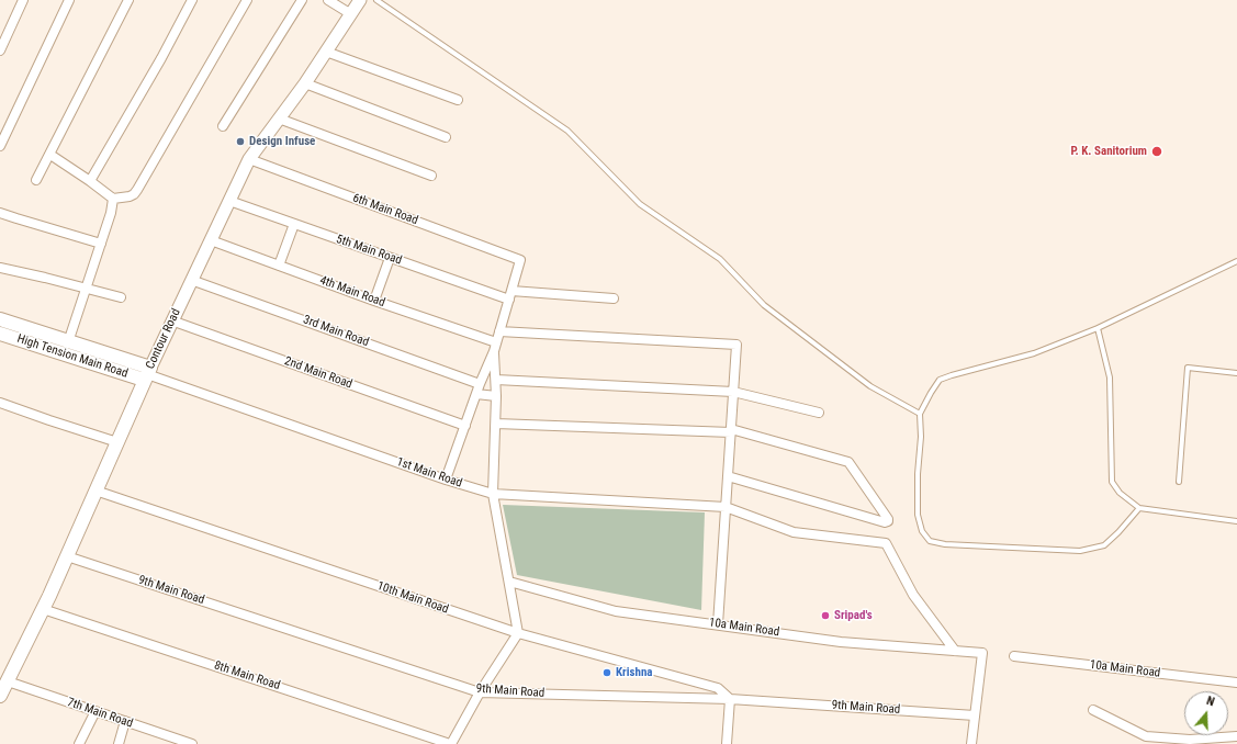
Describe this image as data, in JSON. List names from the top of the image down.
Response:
{
  "streets": {
    "main road": ["Contour Road", "High Tension Main Road"],
    "street": [
      "6th Main Road",
      "5th Main Road",
      "4th Main Road",
      "3rd Main Road",
      "2nd Main Road",
      "1st Main Road",
      "9th Main Road",
      "10th Main Road",
      "10a Main Road",
      "8th Main Road",
      "7th Main Road"
    ]
  },
  "crossings": [
    ["6th Main Road", "5th Main Road"],
    ["6th Main Road", "Contour Road"],
    ["5th Main Road", "Contour Road"],
    ["4th Main Road", "Contour Road"],
    ["3rd Main Road", "Contour Road"],
    ["Contour Road", "High Tension Main Road"],
    ["Contour Road", "2nd Main Road"],
    ["Contour Road", "1st Main Road"],
    ["Contour Road", "9th Main Road"],
    ["Contour Road", "10th Main Road"],
    ["Contour Road", "8th Main Road"],
    ["Contour Road", "7th Main Road"],
    ["High Tension Main Road", "1st Main Road"],
    ["1st Main Road", "10a Main Road"],
    ["9th Main Road", "10th Main Road"],
    ["9th Main Road", "10a Main Road"]
  ],
  "places": [
    "Design Infuse",
    "P. K. Sanitorium",
    "Sripad's",
    "Krishna"
  ],
  "north": "top"
}
